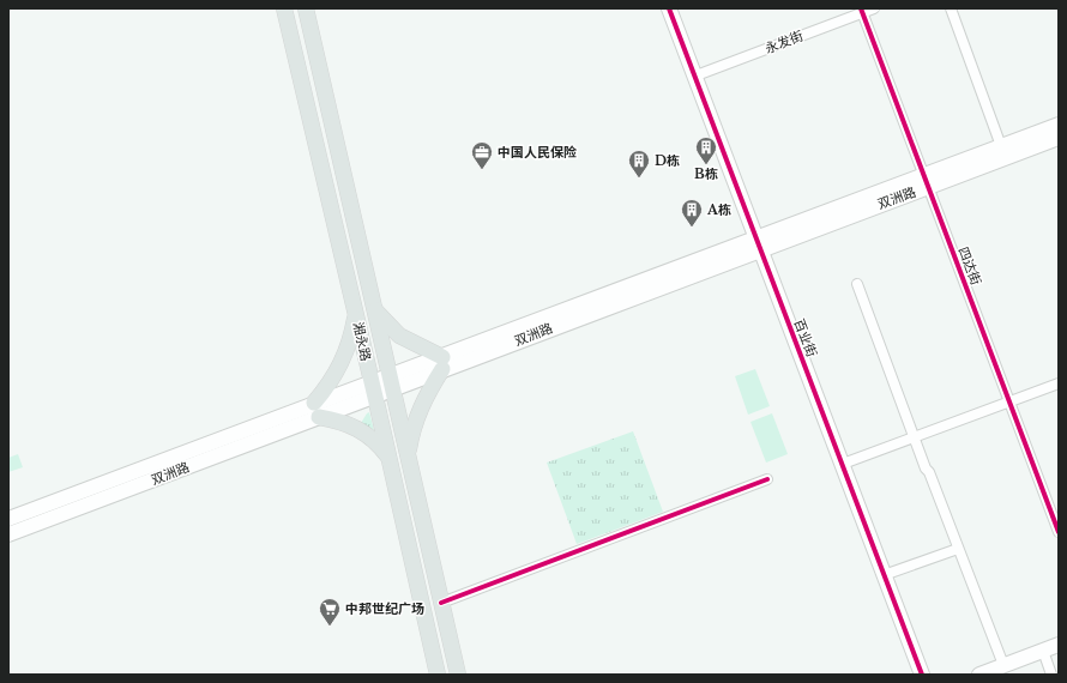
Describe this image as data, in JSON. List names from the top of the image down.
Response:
{
  "streets": {
    "main road": ["双洲路", "百业街", "湘永路"],
    "street": ["永发街", "四达街"]
  },
  "crossings": [
    ["永发街", "四达街"],
    ["永发街", "百业街"],
    ["双洲路", "四达街"],
    ["双洲路", "百业街"],
    ["双洲路", "湘永路"]
  ],
  "places": {
    "building": ["B栋", "D栋", "A栋"],
    "office": ["中国人民保险"],
    "supermarket": ["中邦世纪广场"]
  }
}
